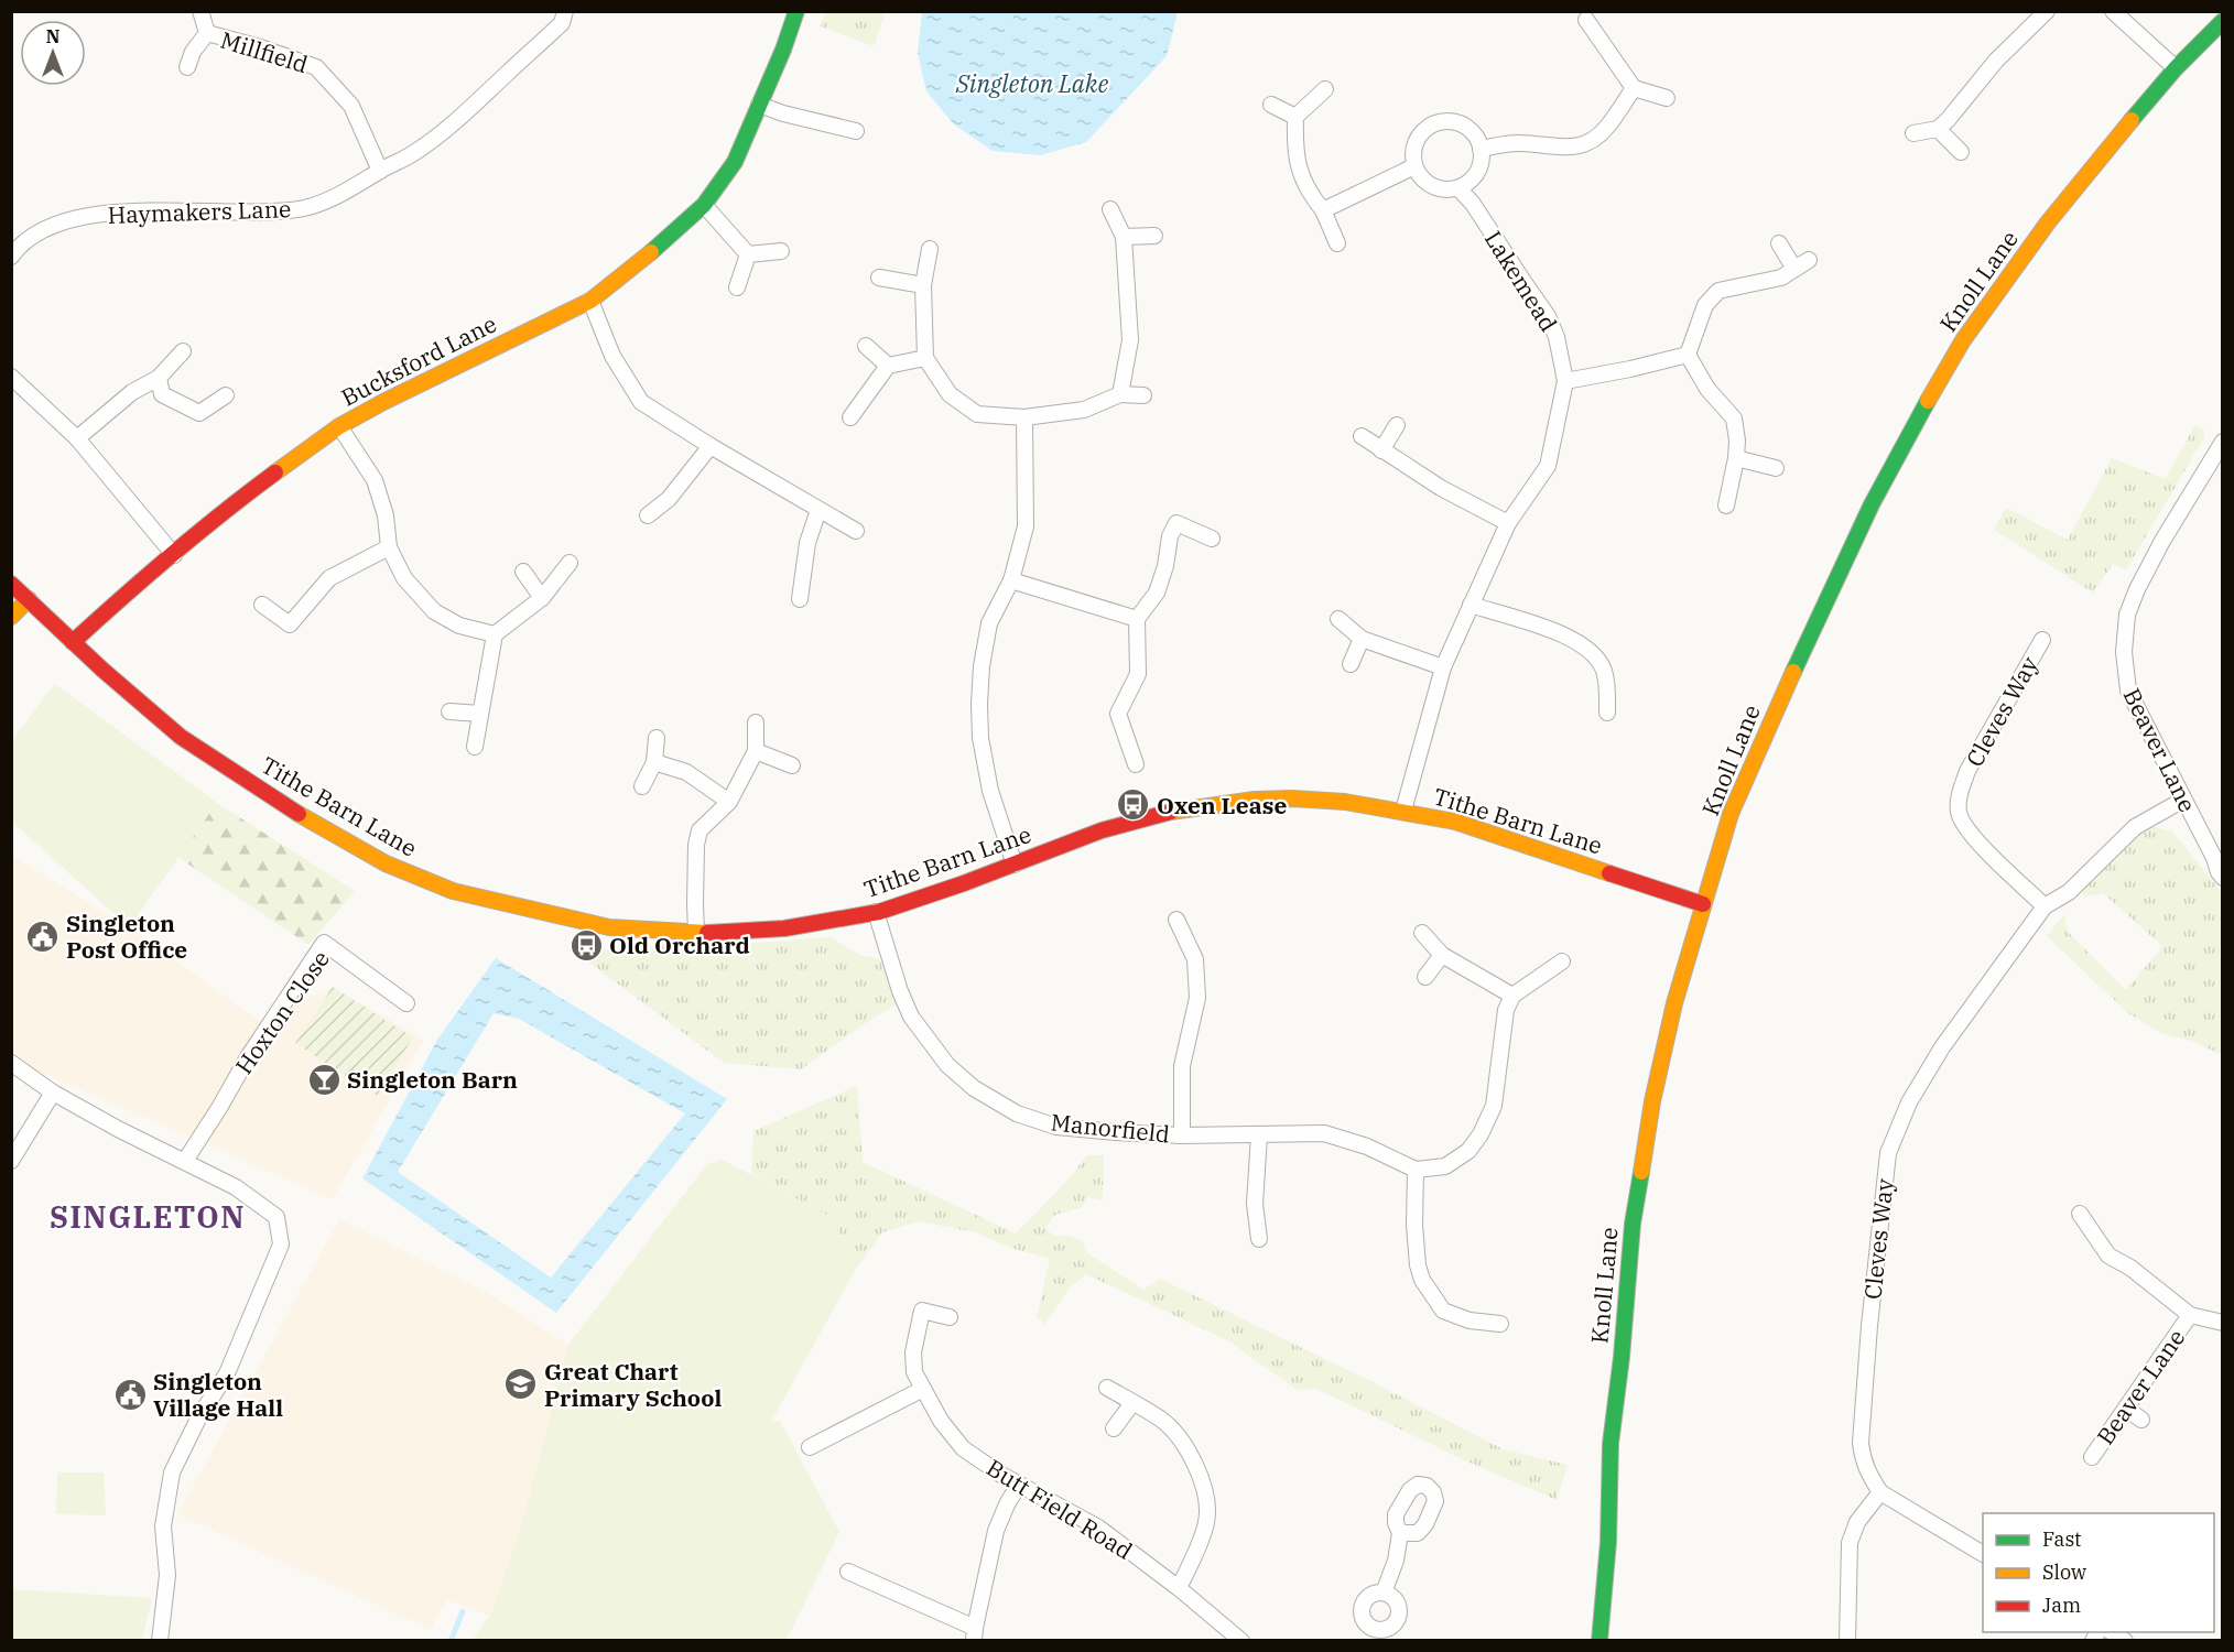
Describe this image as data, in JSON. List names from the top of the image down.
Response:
{
  "streets": {
    "street": [
      "Millfield",
      "Haymakers Lane",
      "Lakemead",
      "Knoll Lane",
      "Bucksford Lane",
      "Cleves Way",
      "Beaver Lane",
      "Tithe Barn Lane",
      "Hoxton Close",
      "Manorfield",
      "Butt Field Road"
    ]
  },
  "crossings": [
    ["Millfield", "Haymakers Lane"],
    ["Lakemead", "Tithe Barn Lane"],
    ["Knoll Lane", "Tithe Barn Lane"],
    ["Bucksford Lane", "Tithe Barn Lane"],
    ["Cleves Way", "Beaver Lane"],
    ["Tithe Barn Lane", "Manorfield"]
  ],
  "districts": ["SINGLETON"],
  "water": ["Singleton Lake"],
  "places": {
    "bus stop": ["Oxen Lease", "Old Orchard"],
    "public building": ["Singleton Post Office", "Singleton Village Hall"],
    "bar": ["Singleton Barn"],
    "school or university": ["Great Chart Primary School"]
  },
  "legend": ["Fast", "Slow", "Jam"],
  "north": "top"
}
